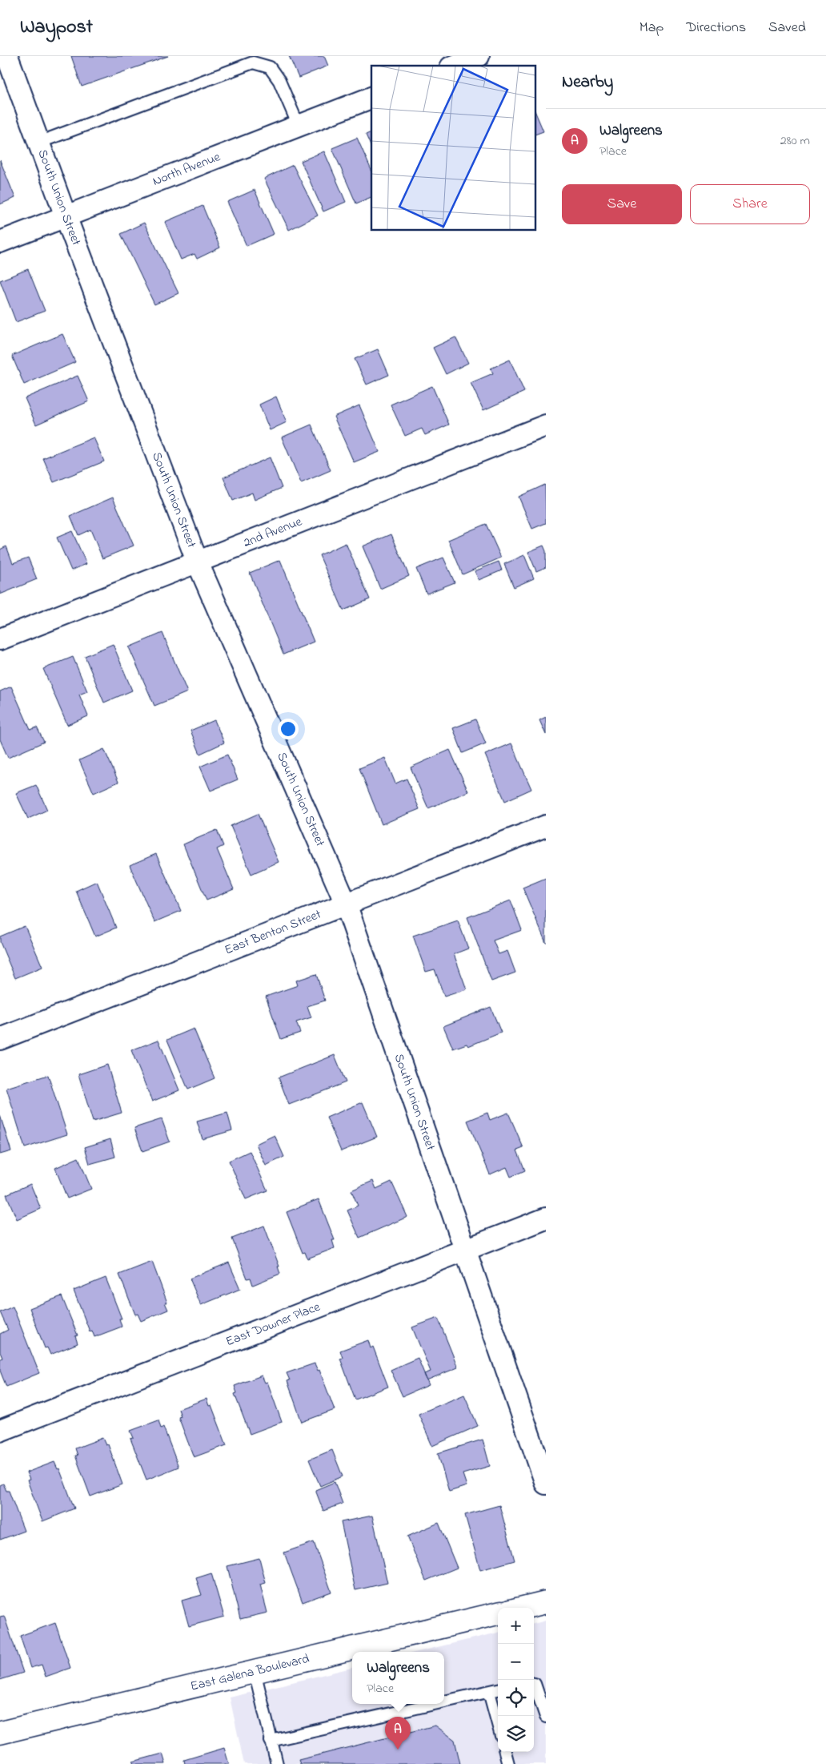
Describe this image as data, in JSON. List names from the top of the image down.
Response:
{
  "streets": {
    "main road": ["East Galena Boulevard"],
    "street": [
      "North Avenue",
      "South Union Street",
      "2nd Avenue",
      "East Benton Street",
      "East Downer Place"
    ]
  },
  "crossings": [
    ["North Avenue", "South Union Street"],
    ["South Union Street", "2nd Avenue"],
    ["South Union Street", "East Benton Street"],
    ["South Union Street", "East Downer Place"]
  ],
  "page": {
    "header": "Waypost",
    "nav": ["Map", "Directions", "Saved"],
    "heading": "Nearby",
    "list": [
      {
        "mark": "A",
        "name": "Walgreens",
        "note": "Place",
        "value": "280 m"
      }
    ],
    "buttons": ["Save", "Share"],
    "map_buttons": ["+", "−"],
    "popup": ["Walgreens", "Place"],
    "pins": "A"
  }
}
